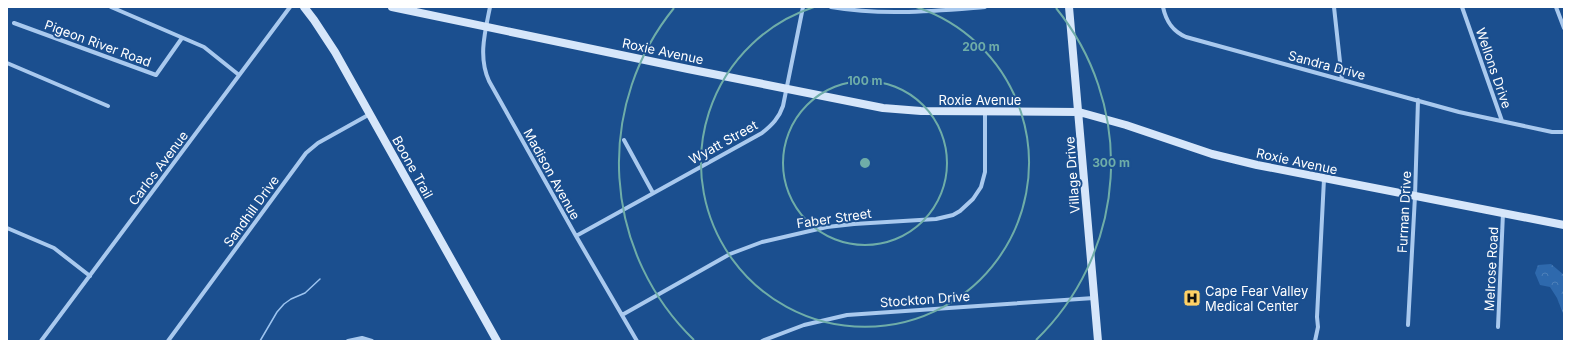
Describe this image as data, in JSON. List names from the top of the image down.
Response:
{
  "streets": {
    "street": [
      "Pigeon River Road",
      "Roxie Avenue",
      "Sandra Drive",
      "Wellons Drive",
      "Wyatt Street",
      "Boone Trail",
      "Carlos Avenue",
      "Madison Avenue",
      "Village Drive",
      "Sandhill Drive",
      "Furman Drive",
      "Faber Street",
      "Melrose Road",
      "Stockton Drive"
    ]
  },
  "crossings": [
    ["Roxie Avenue", "Wyatt Street"],
    ["Roxie Avenue", "Madison Avenue"],
    ["Roxie Avenue", "Village Drive"],
    ["Roxie Avenue", "Furman Drive"],
    ["Roxie Avenue", "Faber Street"],
    ["Roxie Avenue", "Melrose Road"],
    ["Sandra Drive", "Wellons Drive"],
    ["Sandra Drive", "Furman Drive"],
    ["Wyatt Street", "Madison Avenue"],
    ["Boone Trail", "Sandhill Drive"],
    ["Madison Avenue", "Faber Street"],
    ["Village Drive", "Stockton Drive"]
  ],
  "places": {
    "hospital": ["Cape Fear Valley Medical Center"]
  },
  "rings": ["200 m", "100 m", "300 m"]
}
